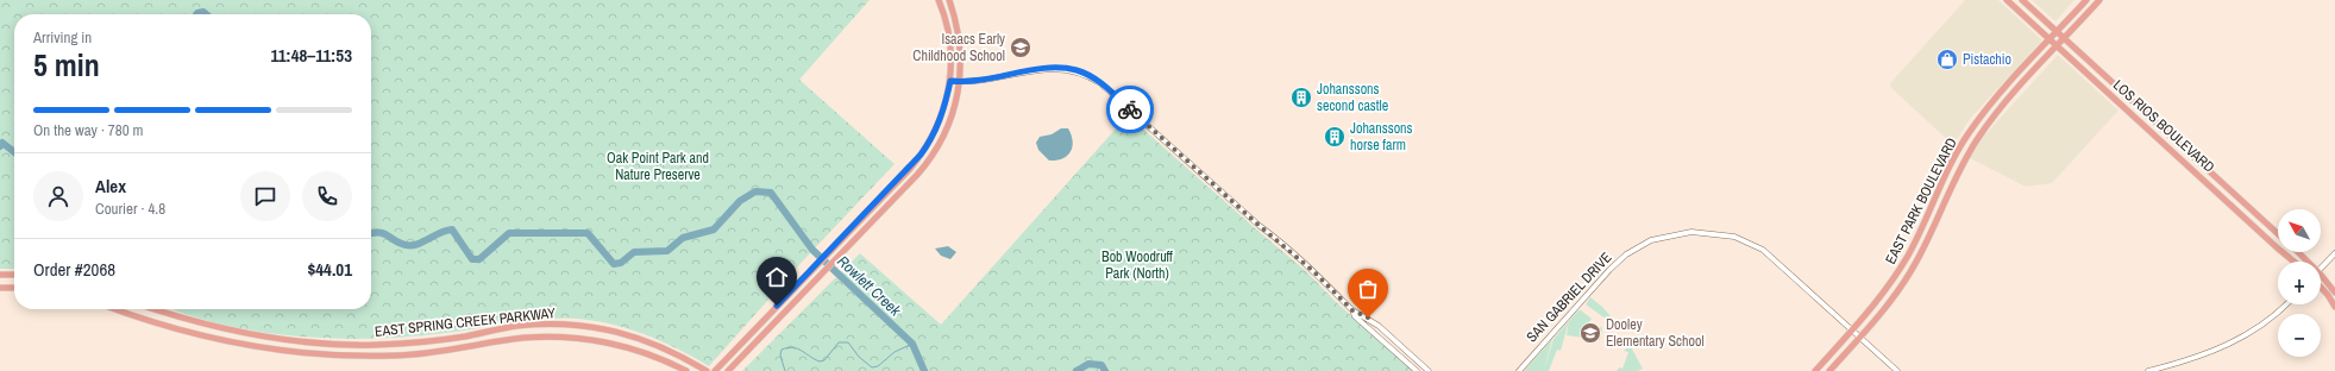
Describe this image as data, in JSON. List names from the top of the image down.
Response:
{
  "streets": {
    "main road": ["LOS RIOS BOULEVARD", "EAST PARK BOULEVARD", "EAST SPRING CREEK PARKWAY"],
    "street": ["SAN GABRIEL DRIVE"]
  },
  "crossings": [
    ["LOS RIOS BOULEVARD", "EAST PARK BOULEVARD"],
    ["EAST PARK BOULEVARD", "SAN GABRIEL DRIVE"]
  ],
  "water": ["Rowlett Creek"],
  "parks": ["Oak Point Park and Nature Preserve", "Bob Woodruff Park (North)"],
  "places": {
    "school or university": ["Isaacs Early Childhood School", "Dooley Elementary School"],
    "shop": ["Pistachio"],
    "building": ["Johanssons second castle", "Johanssons horse farm"]
  },
  "north": "top left",
  "page": {
    "heading": ["5 min", "Arriving in", "11:48–11:53"],
    "panel": [
      "Alex",
      "Courier · 4.8",
      "Order #2068",
      "$44.01"
    ],
    "bar": "On the way · 780 m",
    "map_buttons": ["+", "−"]
  }
}
